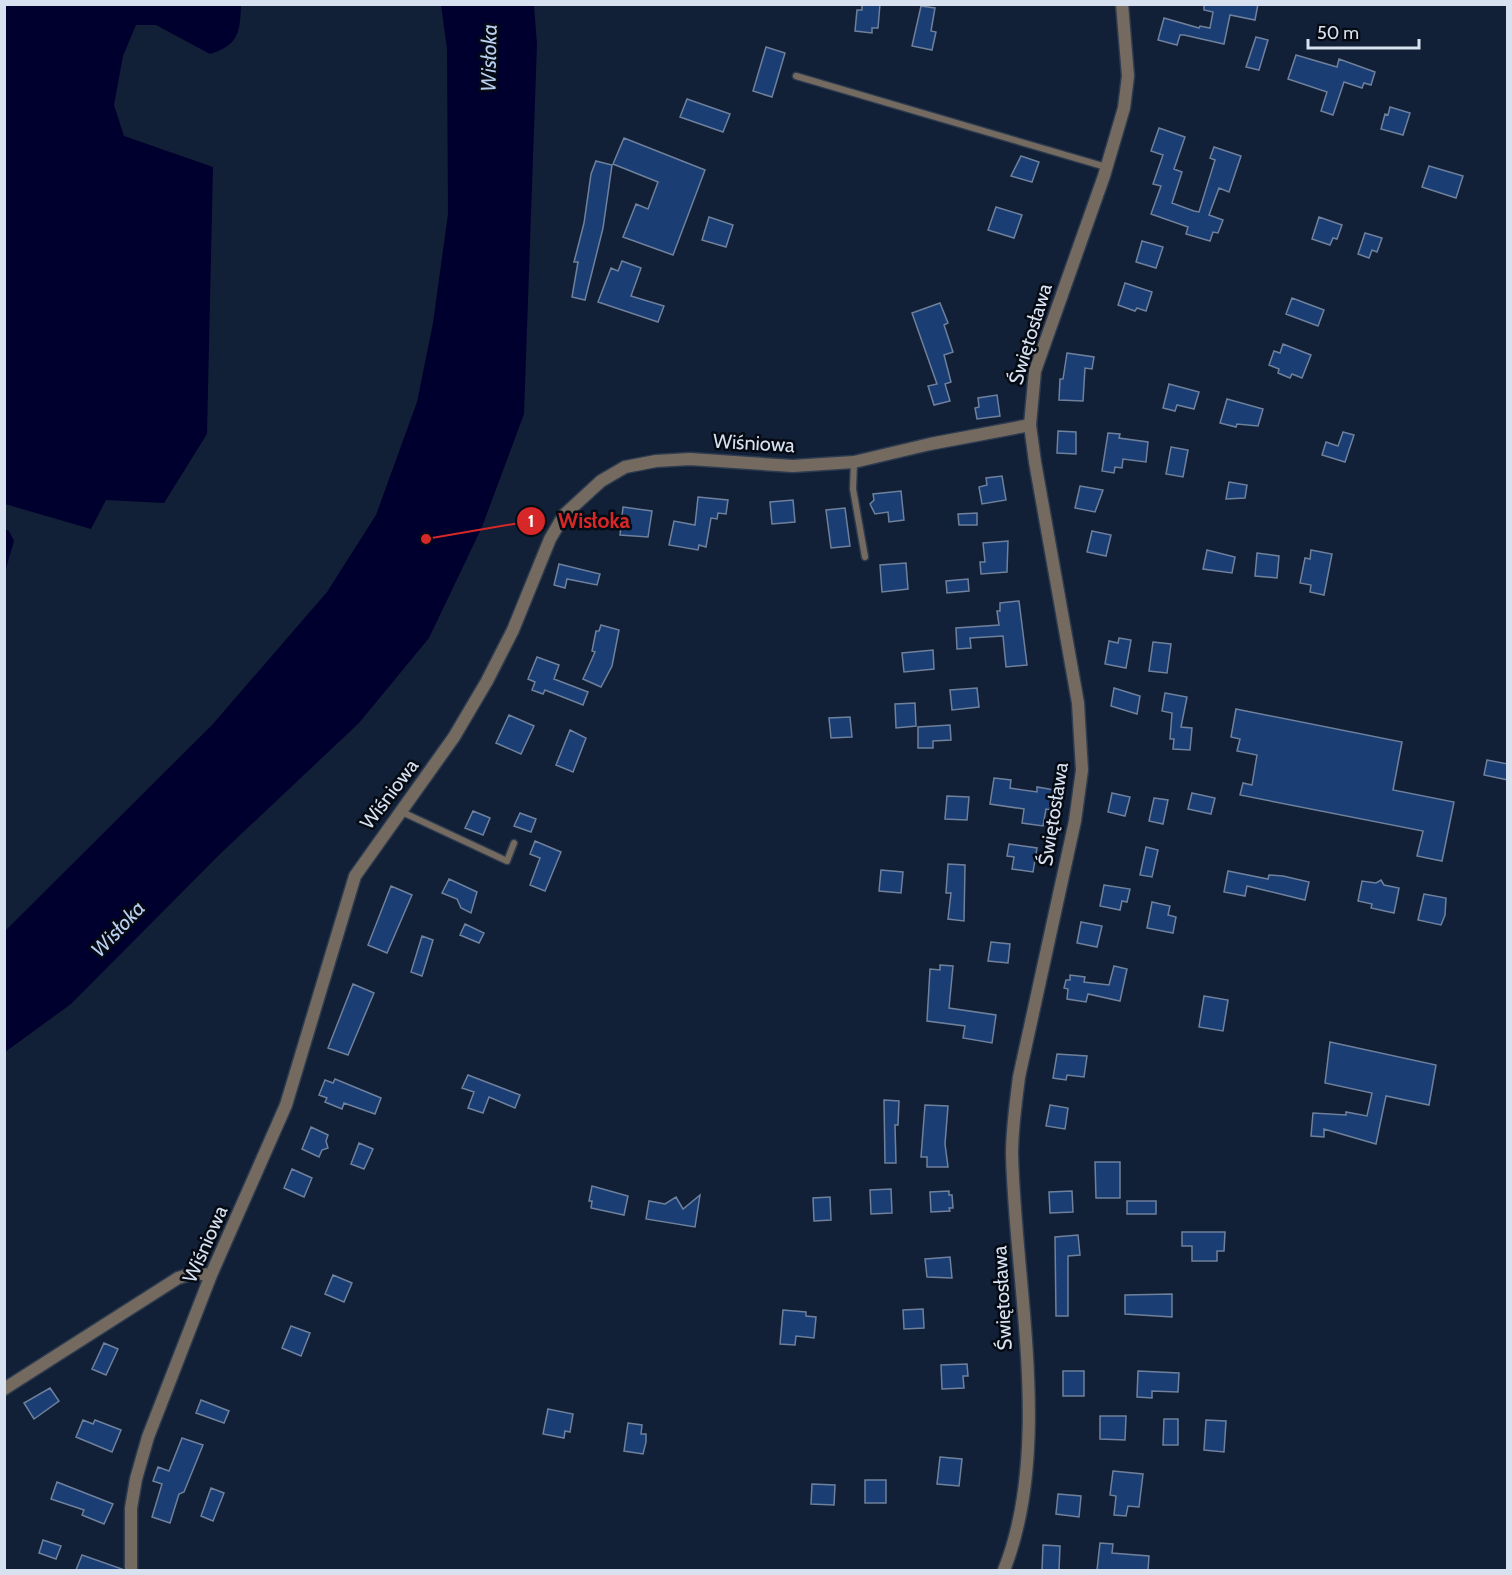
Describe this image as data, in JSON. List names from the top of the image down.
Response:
{
  "streets": {
    "street": ["Świętosława", "Wiśniowa"]
  },
  "crossings": [
    ["Świętosława", "Wiśniowa"]
  ],
  "water": ["Wisłoka"],
  "places": ["Wisłoka"],
  "scale_bar": "50 m"
}
